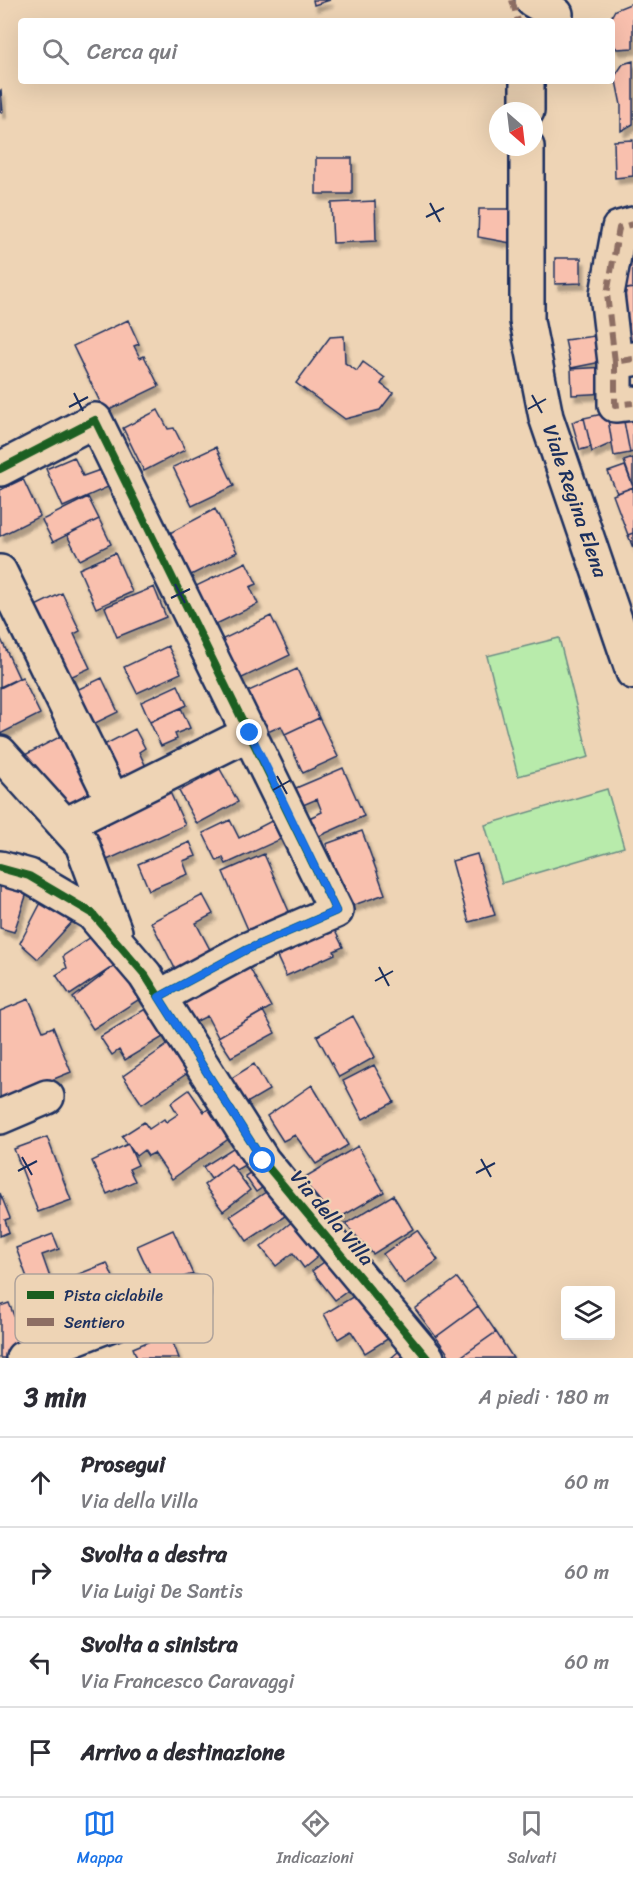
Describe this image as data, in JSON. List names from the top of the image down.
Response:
{
  "streets": {
    "street": ["Viale Regina Elena", "Via della Villa"]
  },
  "legend": ["Pista ciclabile", "Sentiero"],
  "north": "bottom right",
  "page": {
    "search": "Cerca qui",
    "heading": ["3 min", "A piedi · 180 m"],
    "list": [
      ["Prosegui", "Via della Villa", "60 m"],
      ["Svolta a destra", "Via Luigi De Santis", "60 m"],
      ["Svolta a sinistra", "Via Francesco Caravaggi", "60 m"],
      "Arrivo a destinazione"
    ],
    "nav": ["Mappa", "Indicazioni", "Salvati"]
  }
}
